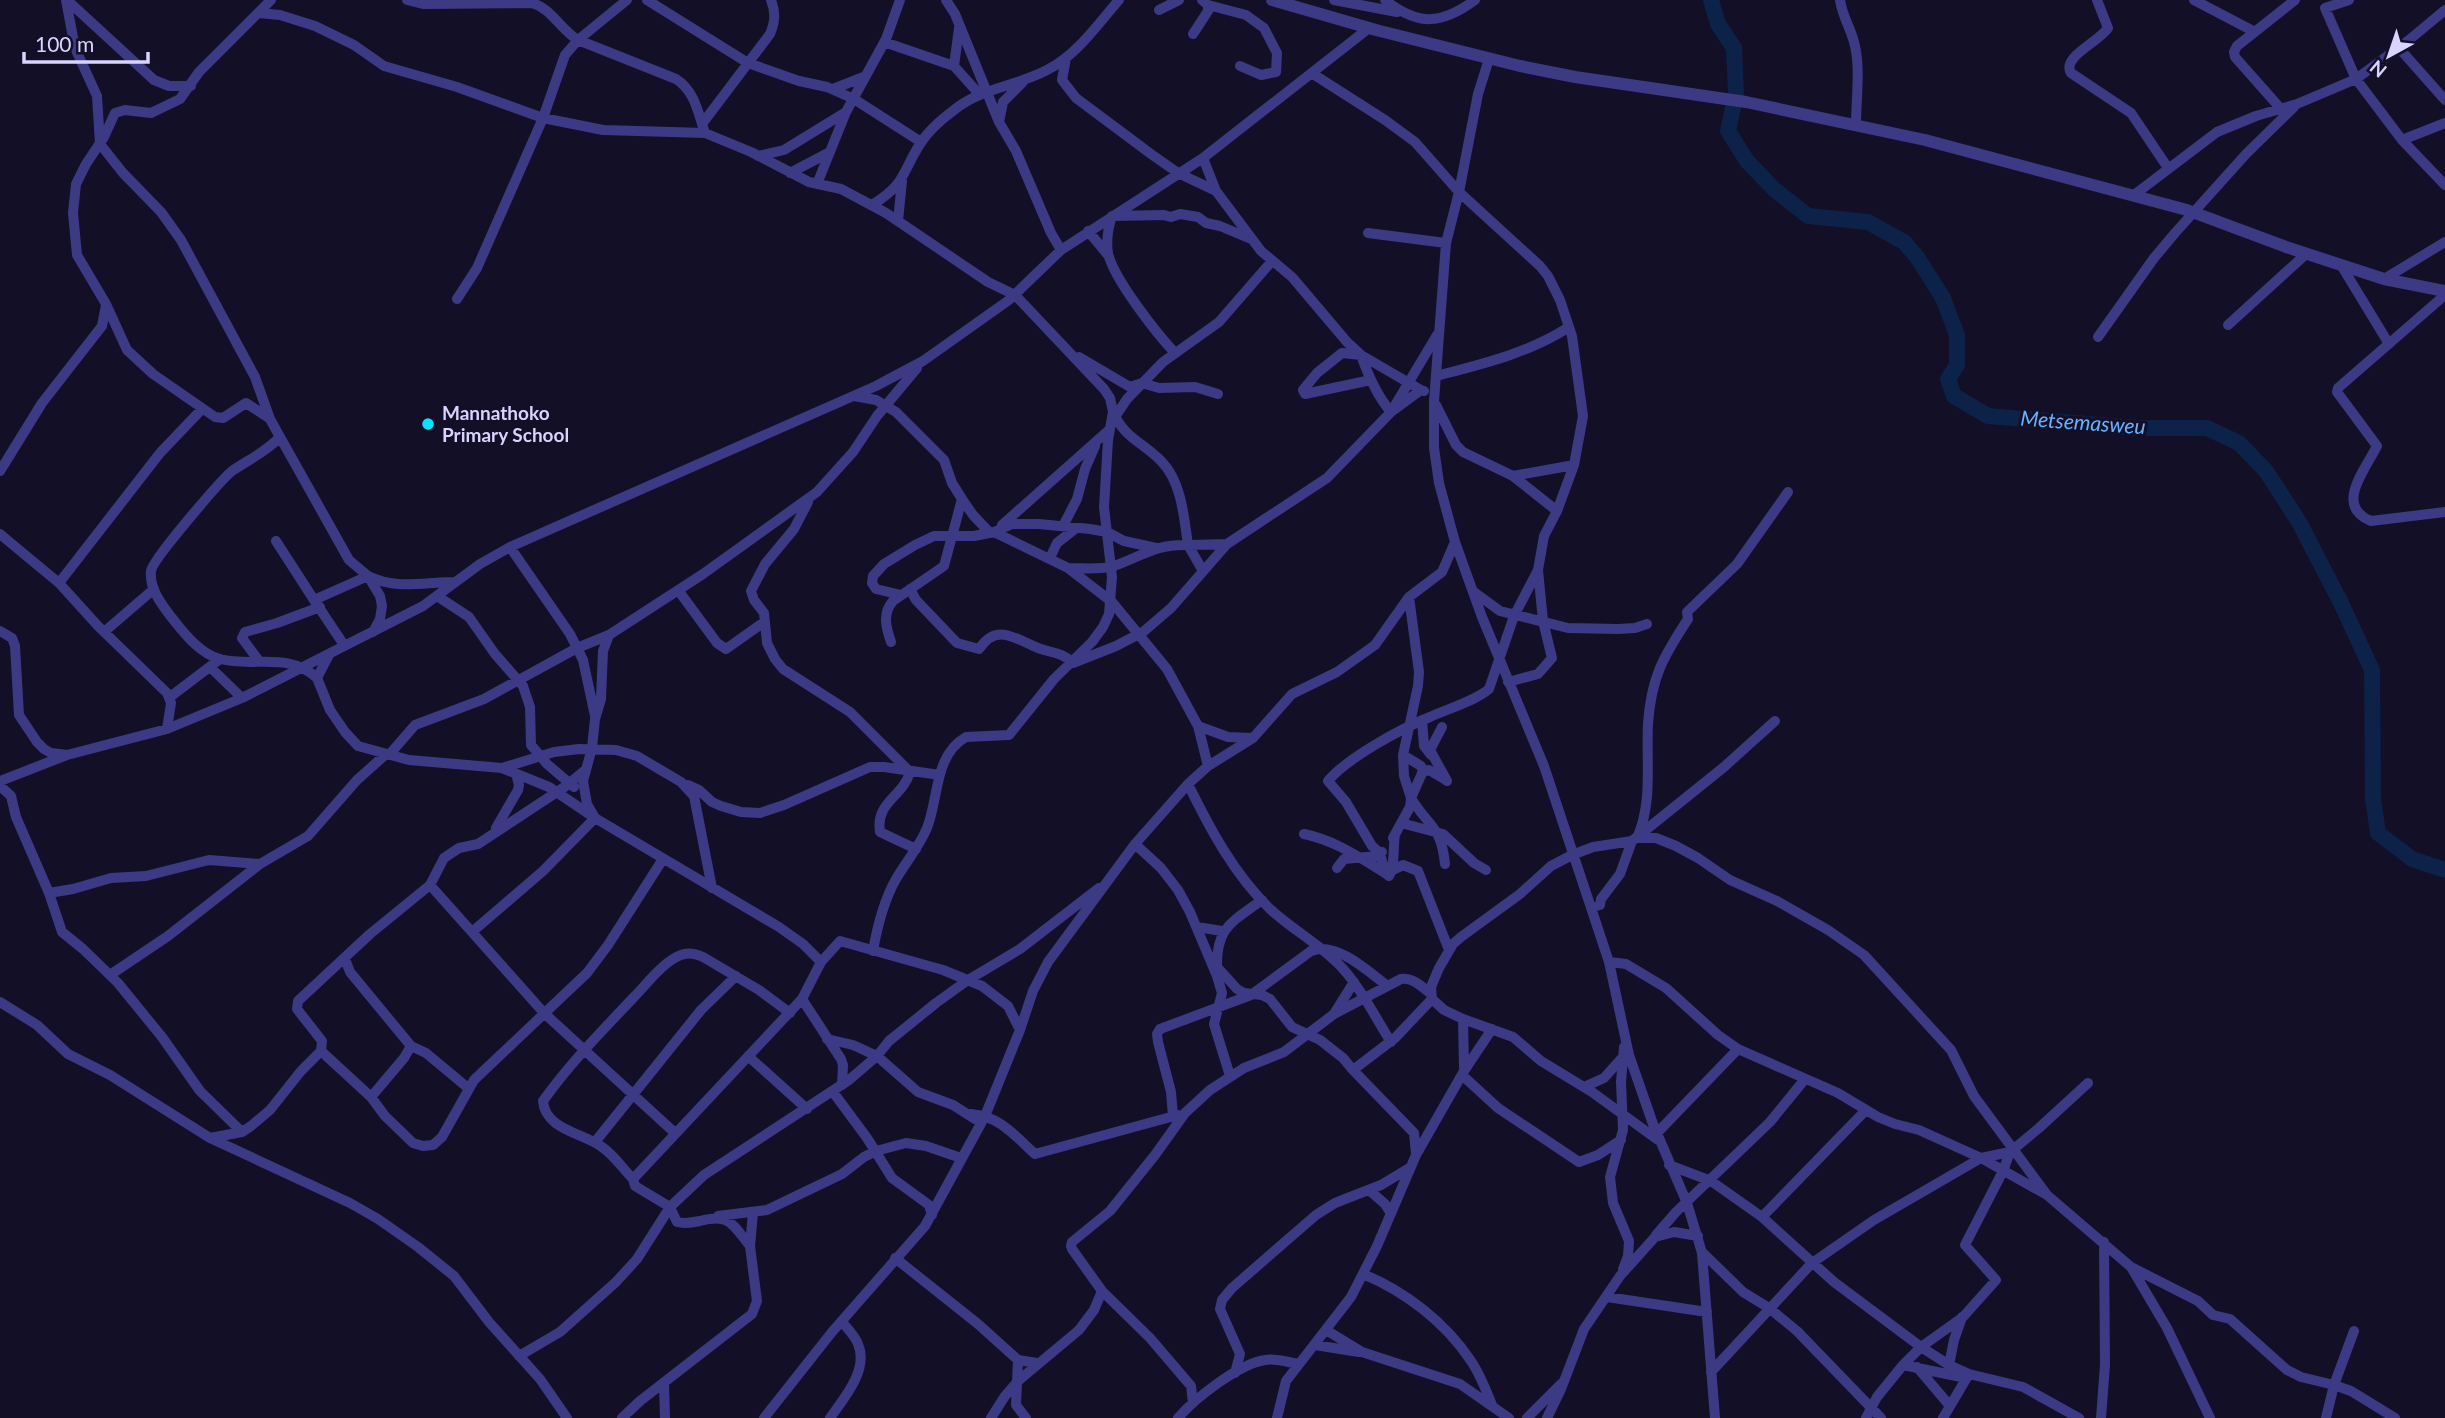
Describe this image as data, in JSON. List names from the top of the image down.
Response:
{
  "water": ["Metsemasweu"],
  "places": ["Mannathoko Primary School"],
  "scale_bar": "100 m",
  "north": "bottom left"
}
